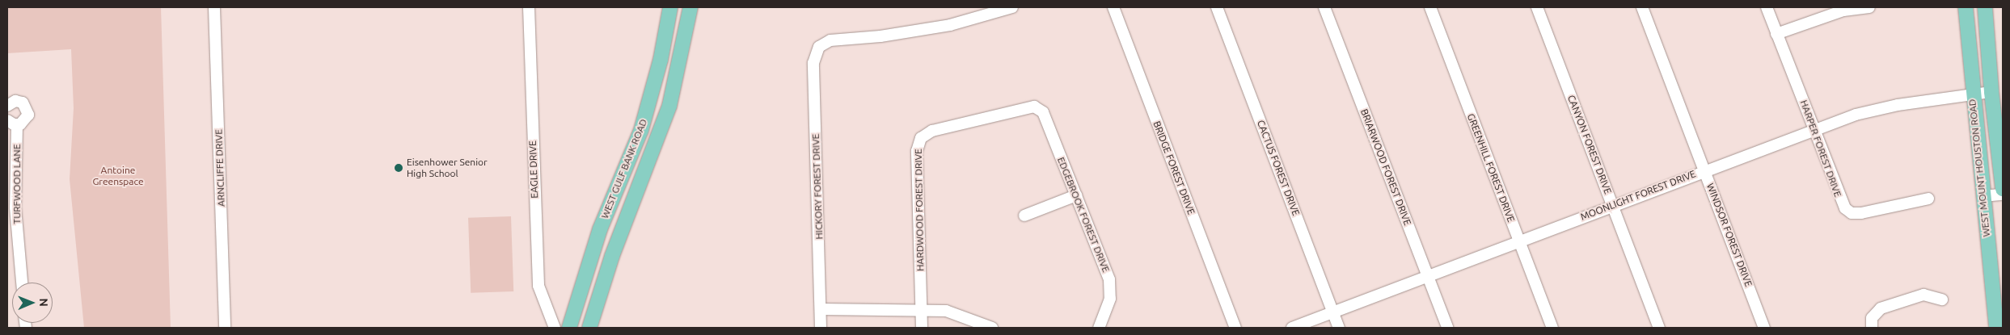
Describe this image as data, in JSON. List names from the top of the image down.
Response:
{
  "streets": {
    "main road": ["WEST MOUNT HOUSTON ROAD", "WEST GULF BANK ROAD"],
    "street": [
      "CANYON FOREST DRIVE",
      "HARPER FOREST DRIVE",
      "BRIARWOOD FOREST DRIVE",
      "ARNCLIFFE DRIVE",
      "BRIDGE FOREST DRIVE",
      "CACTUS FOREST DRIVE",
      "GREENHILL FOREST DRIVE",
      "EAGLE DRIVE",
      "TURFWOOD LANE",
      "HICKORY FOREST DRIVE",
      "MOONLIGHT FOREST DRIVE",
      "HARDWOOD FOREST DRIVE",
      "EDGEBROOK FOREST DRIVE",
      "WINDSOR FOREST DRIVE"
    ]
  },
  "crossings": [
    ["CANYON FOREST DRIVE", "MOONLIGHT FOREST DRIVE"],
    ["HARPER FOREST DRIVE", "MOONLIGHT FOREST DRIVE"],
    ["BRIARWOOD FOREST DRIVE", "MOONLIGHT FOREST DRIVE"],
    ["CACTUS FOREST DRIVE", "MOONLIGHT FOREST DRIVE"],
    ["GREENHILL FOREST DRIVE", "MOONLIGHT FOREST DRIVE"],
    ["WEST MOUNT HOUSTON ROAD", "MOONLIGHT FOREST DRIVE"],
    ["MOONLIGHT FOREST DRIVE", "WINDSOR FOREST DRIVE"],
    ["HARDWOOD FOREST DRIVE", "EDGEBROOK FOREST DRIVE"]
  ],
  "parks": ["Antoine Greenspace"],
  "places": ["Eisenhower Senior High School"],
  "north": "right"
}
